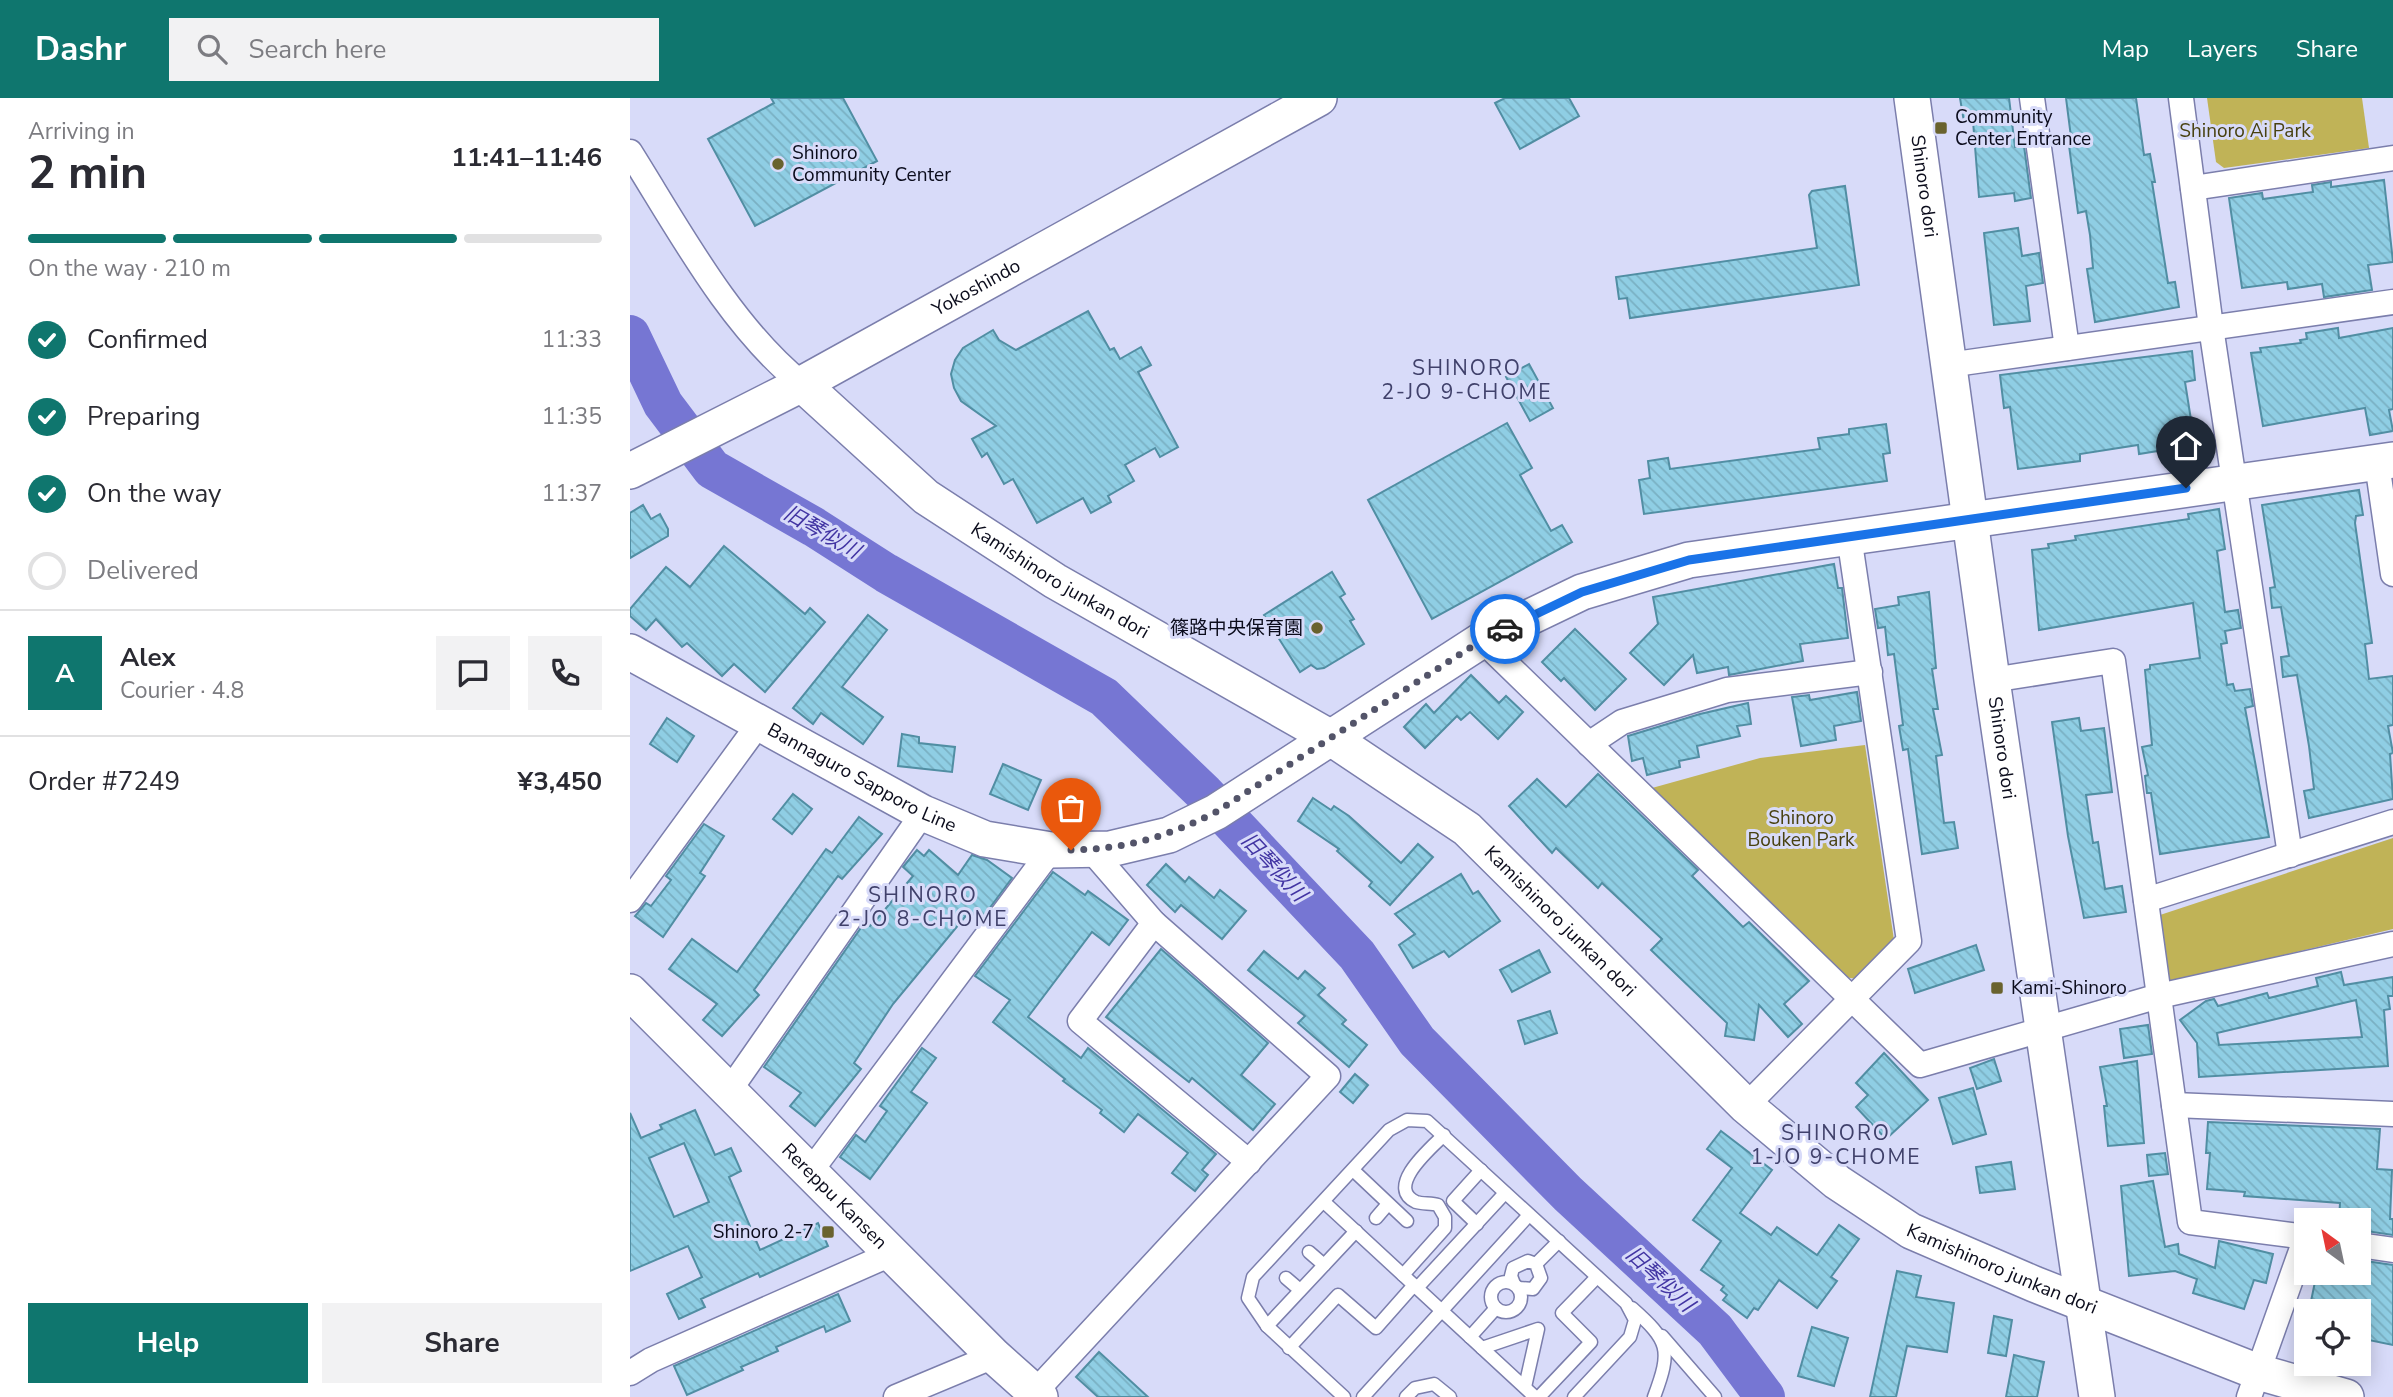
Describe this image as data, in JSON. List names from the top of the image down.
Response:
{
  "streets": {
    "main road": [
      "Shinoro dori",
      "Yokoshindo",
      "Kamishinoro junkan dori",
      "Bannaguro Sapporo Line",
      "Rereppu Kansen"
    ]
  },
  "crossings": [
    ["Shinoro dori", "Kamishinoro junkan dori"],
    ["Yokoshindo", "Kamishinoro junkan dori"],
    ["Kamishinoro junkan dori", "Bannaguro Sapporo Line"]
  ],
  "districts": ["SHINORO 2-JO 9-CHOME", "SHINORO 2-JO 8-CHOME", "SHINORO 1-JO 9-CHOME"],
  "water": ["旧琴似川"],
  "parks": ["Shinoro Ai Park", "Shinoro Bouken Park"],
  "places": {
    "transit": ["Community Center Entrance", "Kami-Shinoro", "Shinoro 2-7"],
    "other": ["Shinoro Community Center", "篠路中央保育園"]
  },
  "north": "top left",
  "page": {
    "header": "Dashr",
    "search": "Search here",
    "nav": ["Map", "Layers", "Share"],
    "heading": ["2 min", "Arriving in", "11:41–11:46"],
    "panel": [
      "Alex",
      "Courier · 4.8",
      "Order #7249",
      "¥3,450"
    ],
    "bar": "On the way · 210 m",
    "list": [
      ["Confirmed", "11:33"],
      ["Preparing", "11:35"],
      ["On the way", "11:37"],
      "Delivered"
    ],
    "round": "A",
    "buttons": ["Help", "Share"]
  }
}
